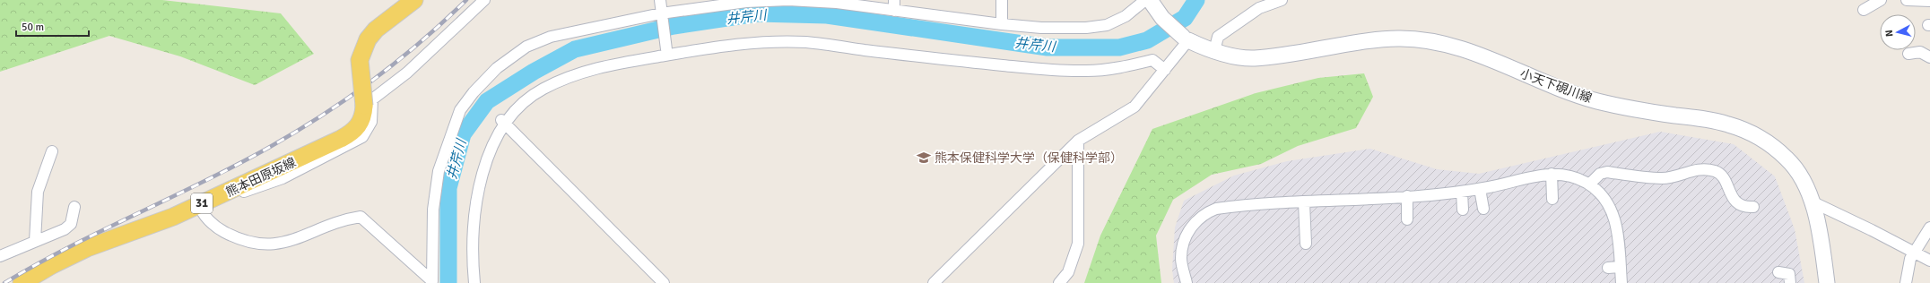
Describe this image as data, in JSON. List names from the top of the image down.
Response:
{
  "streets": {
    "main road": ["小天下硯川線", "熊本田原坂線", "31"]
  },
  "water": ["井芹川"],
  "places": {
    "school or university": ["熊本保健科学大学（保健科学部）"]
  },
  "scale_bar": "50 m",
  "north": "left"
}
